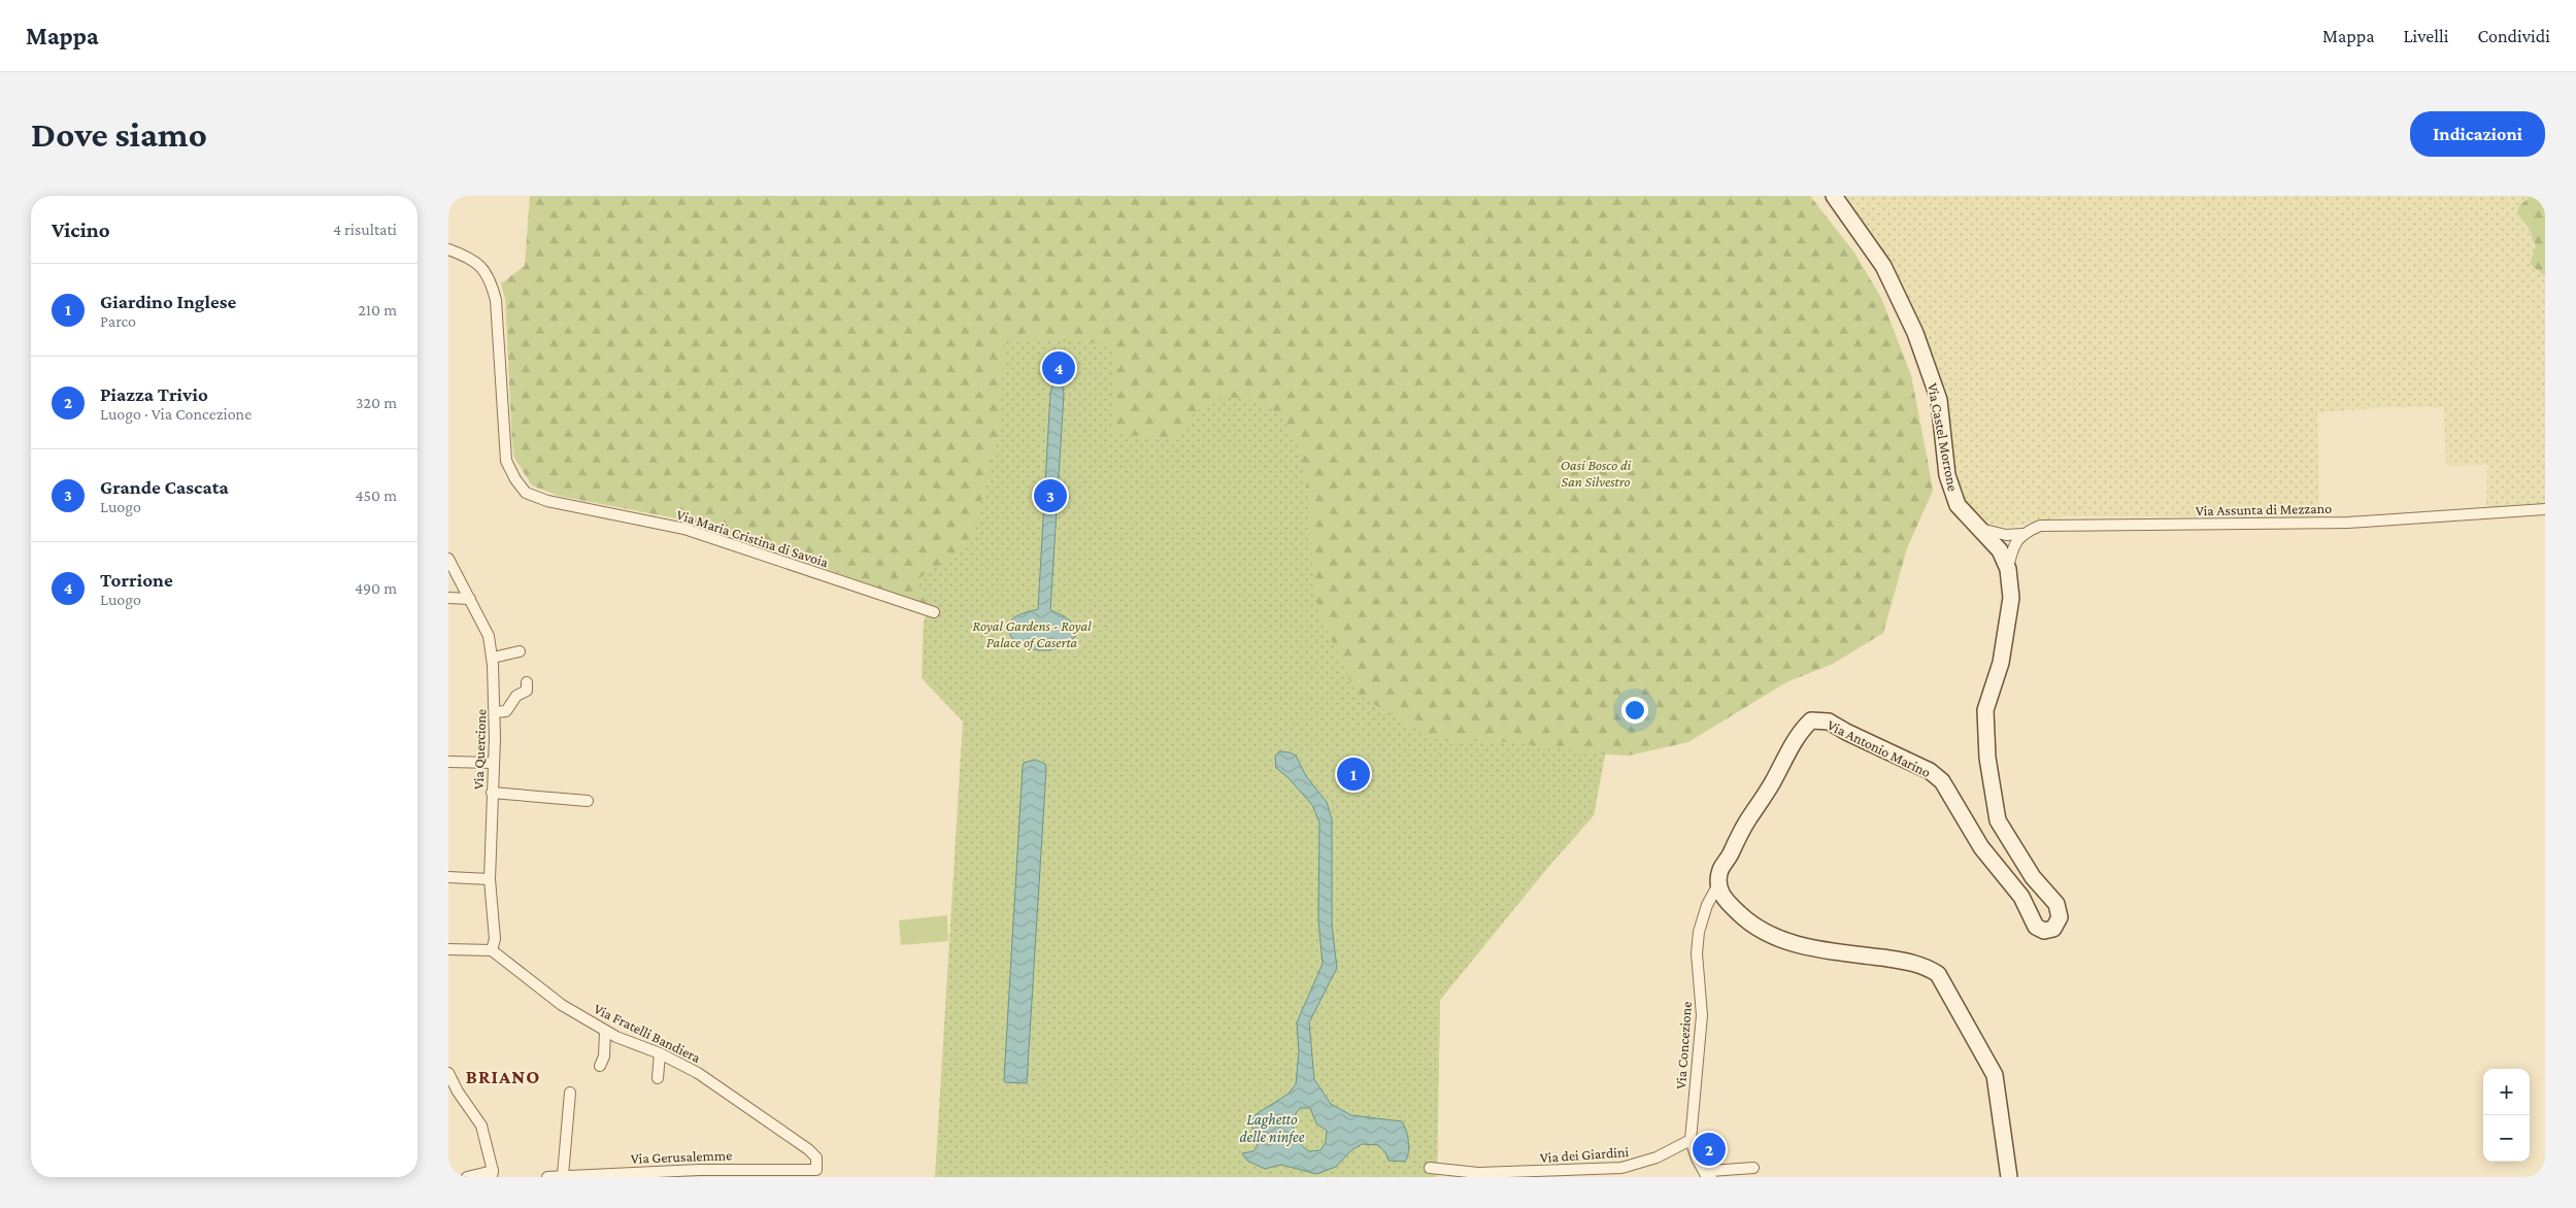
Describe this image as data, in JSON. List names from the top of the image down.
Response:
{
  "streets": {
    "street": [
      "Via Castel Morrone",
      "Via Assunta di Mezzano",
      "Via Maria Cristina di Savoia",
      "Via Antonio Marino",
      "Via Quercione",
      "Via Fratelli Bandiera",
      "Via Concezione",
      "Via dei Giardini",
      "Via Gerusalemme"
    ]
  },
  "crossings": [
    ["Via Castel Morrone", "Via Antonio Marino"],
    ["Via Antonio Marino", "Via Concezione"],
    ["Via Quercione", "Via Fratelli Bandiera"],
    ["Via Fratelli Bandiera", "Via Gerusalemme"],
    ["Via Concezione", "Via dei Giardini"]
  ],
  "districts": ["BRIANO"],
  "water": ["Laghetto delle ninfee"],
  "parks": ["Oasi Bosco di San Silvestro", "Royal Gardens - Royal Palace of Caserta"],
  "page": {
    "header": "Mappa",
    "nav": ["Mappa", "Livelli", "Condividi"],
    "buttons": "Indicazioni",
    "title": "Dove siamo",
    "heading": ["Vicino", "4 risultati"],
    "list": [
      {
        "mark": "1",
        "name": "Giardino Inglese",
        "note": "Parco",
        "value": "210 m"
      },
      {
        "mark": "2",
        "name": "Piazza Trivio",
        "note": "Luogo · Via Concezione",
        "value": "320 m"
      },
      {
        "mark": "3",
        "name": "Grande Cascata",
        "note": "Luogo",
        "value": "450 m"
      },
      {
        "mark": "4",
        "name": "Torrione",
        "note": "Luogo",
        "value": "490 m"
      }
    ],
    "pins": [
      "4",
      "3",
      "1",
      "2"
    ],
    "map_buttons": ["+", "−"]
  }
}
